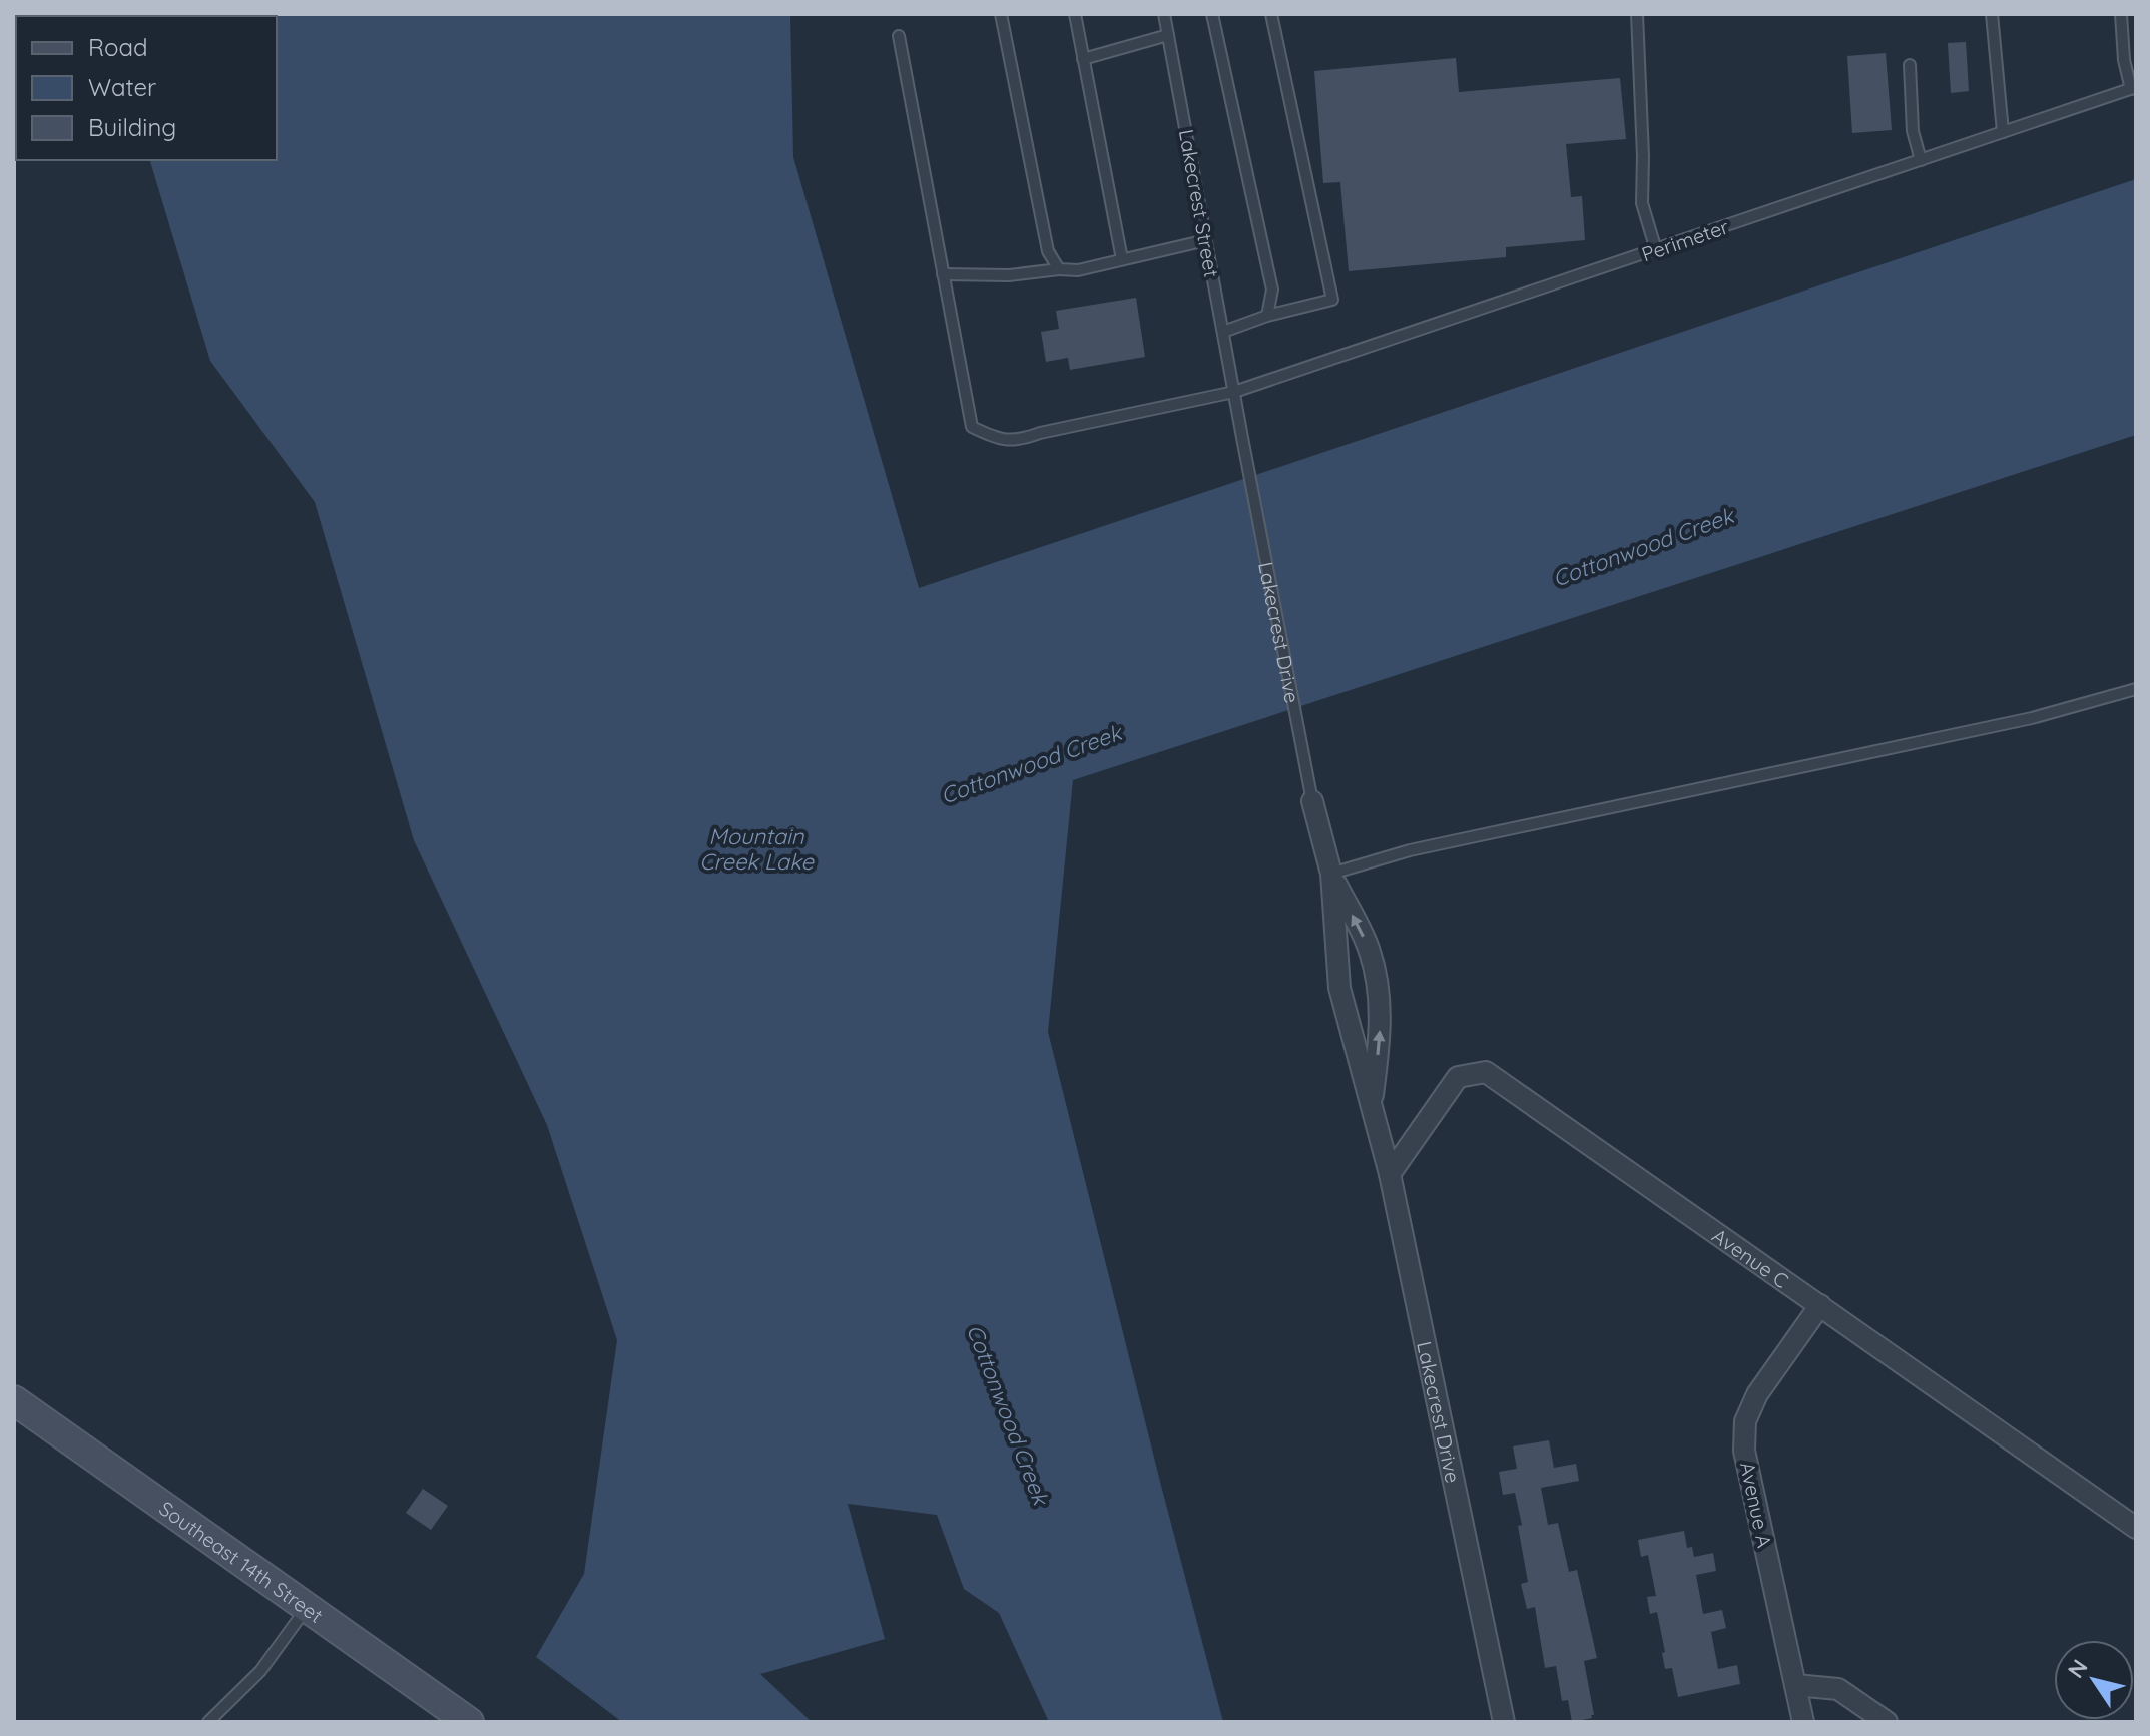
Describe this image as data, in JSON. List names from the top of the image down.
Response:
{
  "streets": {
    "street": [
      "Lakecrest Drive",
      "Avenue C",
      "Avenue A",
      "Southeast 14th Street"
    ],
    "lane": ["Lakecrest Street", "Perimeter"]
  },
  "crossings": [
    ["Lakecrest Street", "Perimeter"],
    ["Lakecrest Street", "Lakecrest Drive"],
    ["Perimeter", "Lakecrest Drive"],
    ["Lakecrest Drive", "Avenue C"],
    ["Avenue C", "Avenue A"]
  ],
  "water": ["Cottonwood Creek", "Mountain Creek Lake"],
  "legend": ["Road", "Water", "Building"],
  "north": "top left"
}
